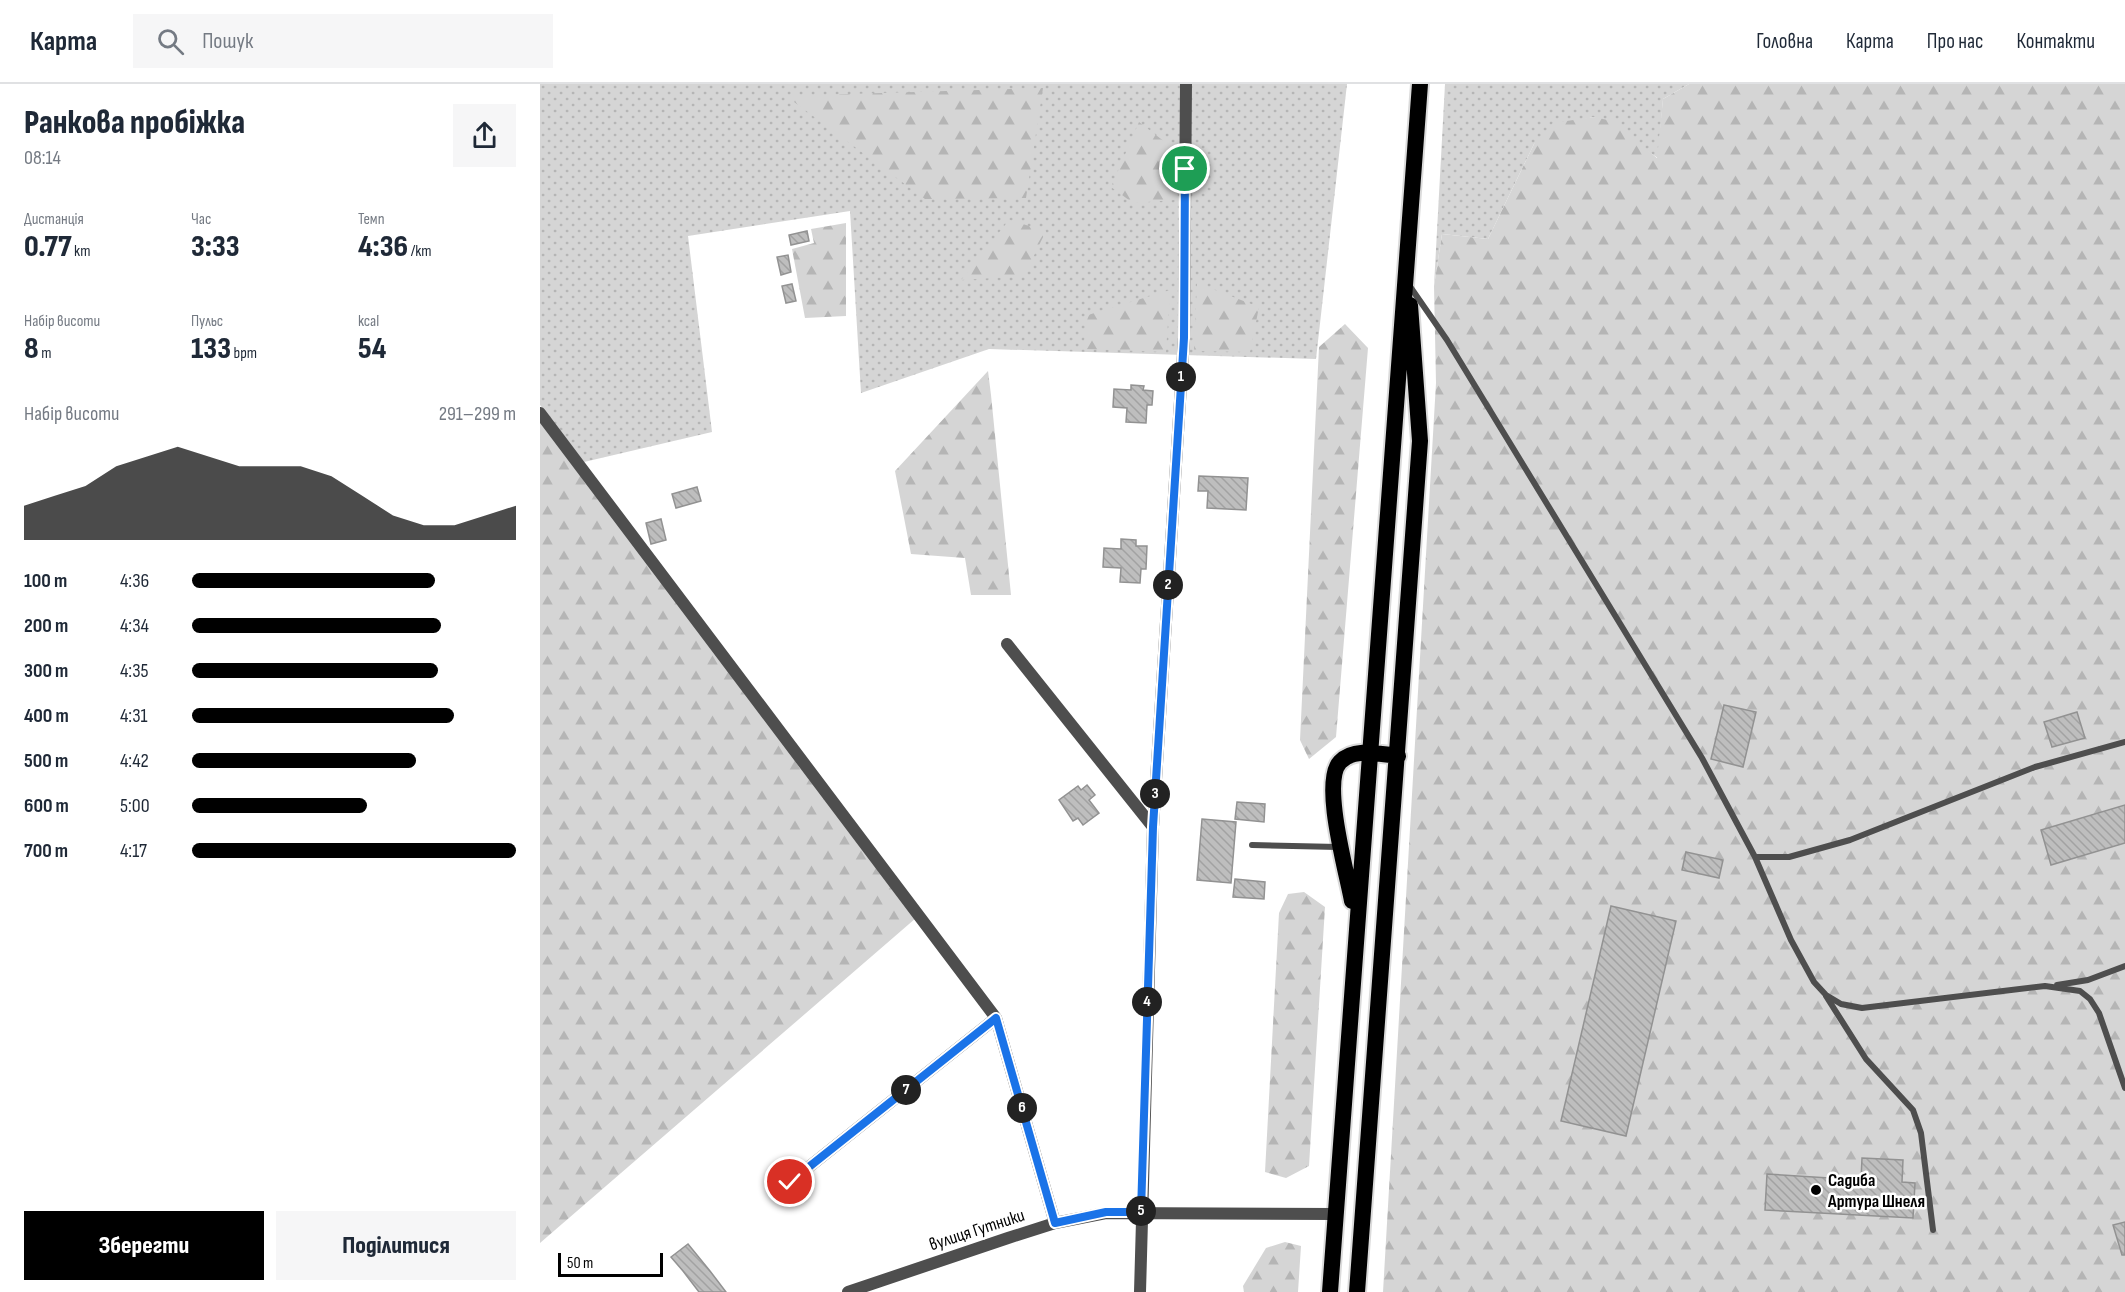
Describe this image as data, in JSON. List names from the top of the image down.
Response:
{
  "streets": {
    "street": ["вулиця Гутники"]
  },
  "places": ["Садиба Артура Шнеля"],
  "scale_bar": "50 m",
  "page": {
    "header": "Карта",
    "search": "Пошук",
    "nav": [
      "Головна",
      "Карта",
      "Про нас",
      "Контакти"
    ],
    "heading": ["Ранкова пробіжка", "08:14"],
    "stats": [
      ["Дистанція", "0.77 km"],
      ["Час", "3:33"],
      ["Темп", "4:36 /km"],
      ["Набір висоти", "8 m"],
      ["Пульс", "133 bpm"],
      ["kcal", "54"]
    ],
    "pins": [
      "1",
      "2",
      "3",
      "4",
      "7",
      "6",
      "5"
    ],
    "chart": ["Набір висоти", "291–299 m"],
    "list": [
      {
        "name": "100 m",
        "note": "4:36"
      },
      {
        "name": "200 m",
        "note": "4:34"
      },
      {
        "name": "300 m",
        "note": "4:35"
      },
      {
        "name": "400 m",
        "note": "4:31"
      },
      {
        "name": "500 m",
        "note": "4:42"
      },
      {
        "name": "600 m",
        "note": "5:00"
      },
      {
        "name": "700 m",
        "note": "4:17"
      }
    ],
    "buttons": ["Зберегти", "Поділитися"],
    "scale": "50 m"
  }
}
